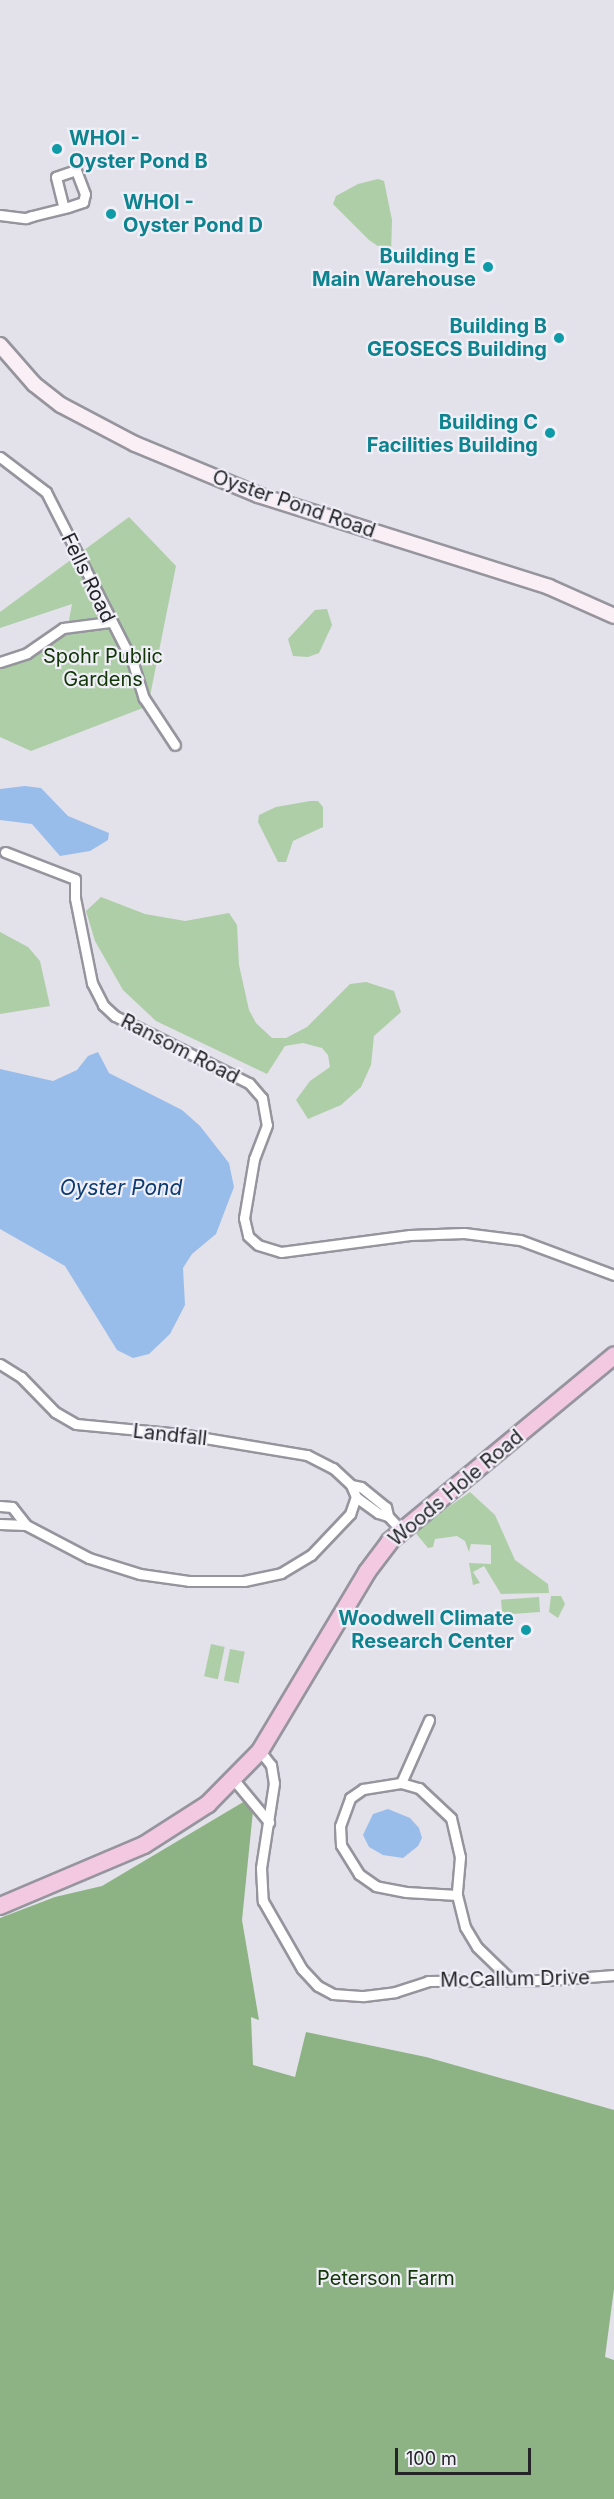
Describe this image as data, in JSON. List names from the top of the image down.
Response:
{
  "streets": {
    "highway": ["Woods Hole Road"],
    "street": [
      "Oyster Pond Road",
      "Fells Road",
      "Ransom Road",
      "Landfall",
      "McCallum Drive"
    ]
  },
  "crossings": [
    ["Landfall", "Woods Hole Road"],
    ["Woods Hole Road", "McCallum Drive"]
  ],
  "water": ["Oyster Pond"],
  "parks": ["Spohr Public Gardens", "Peterson Farm"],
  "places": [
    "WHOI - Oyster Pond B",
    "WHOI - Oyster Pond D",
    "Building E Main Warehouse",
    "Building B GEOSECS Building",
    "Building C Facilities Building",
    "Woodwell Climate Research Center"
  ],
  "scale_bar": "100 m"
}
